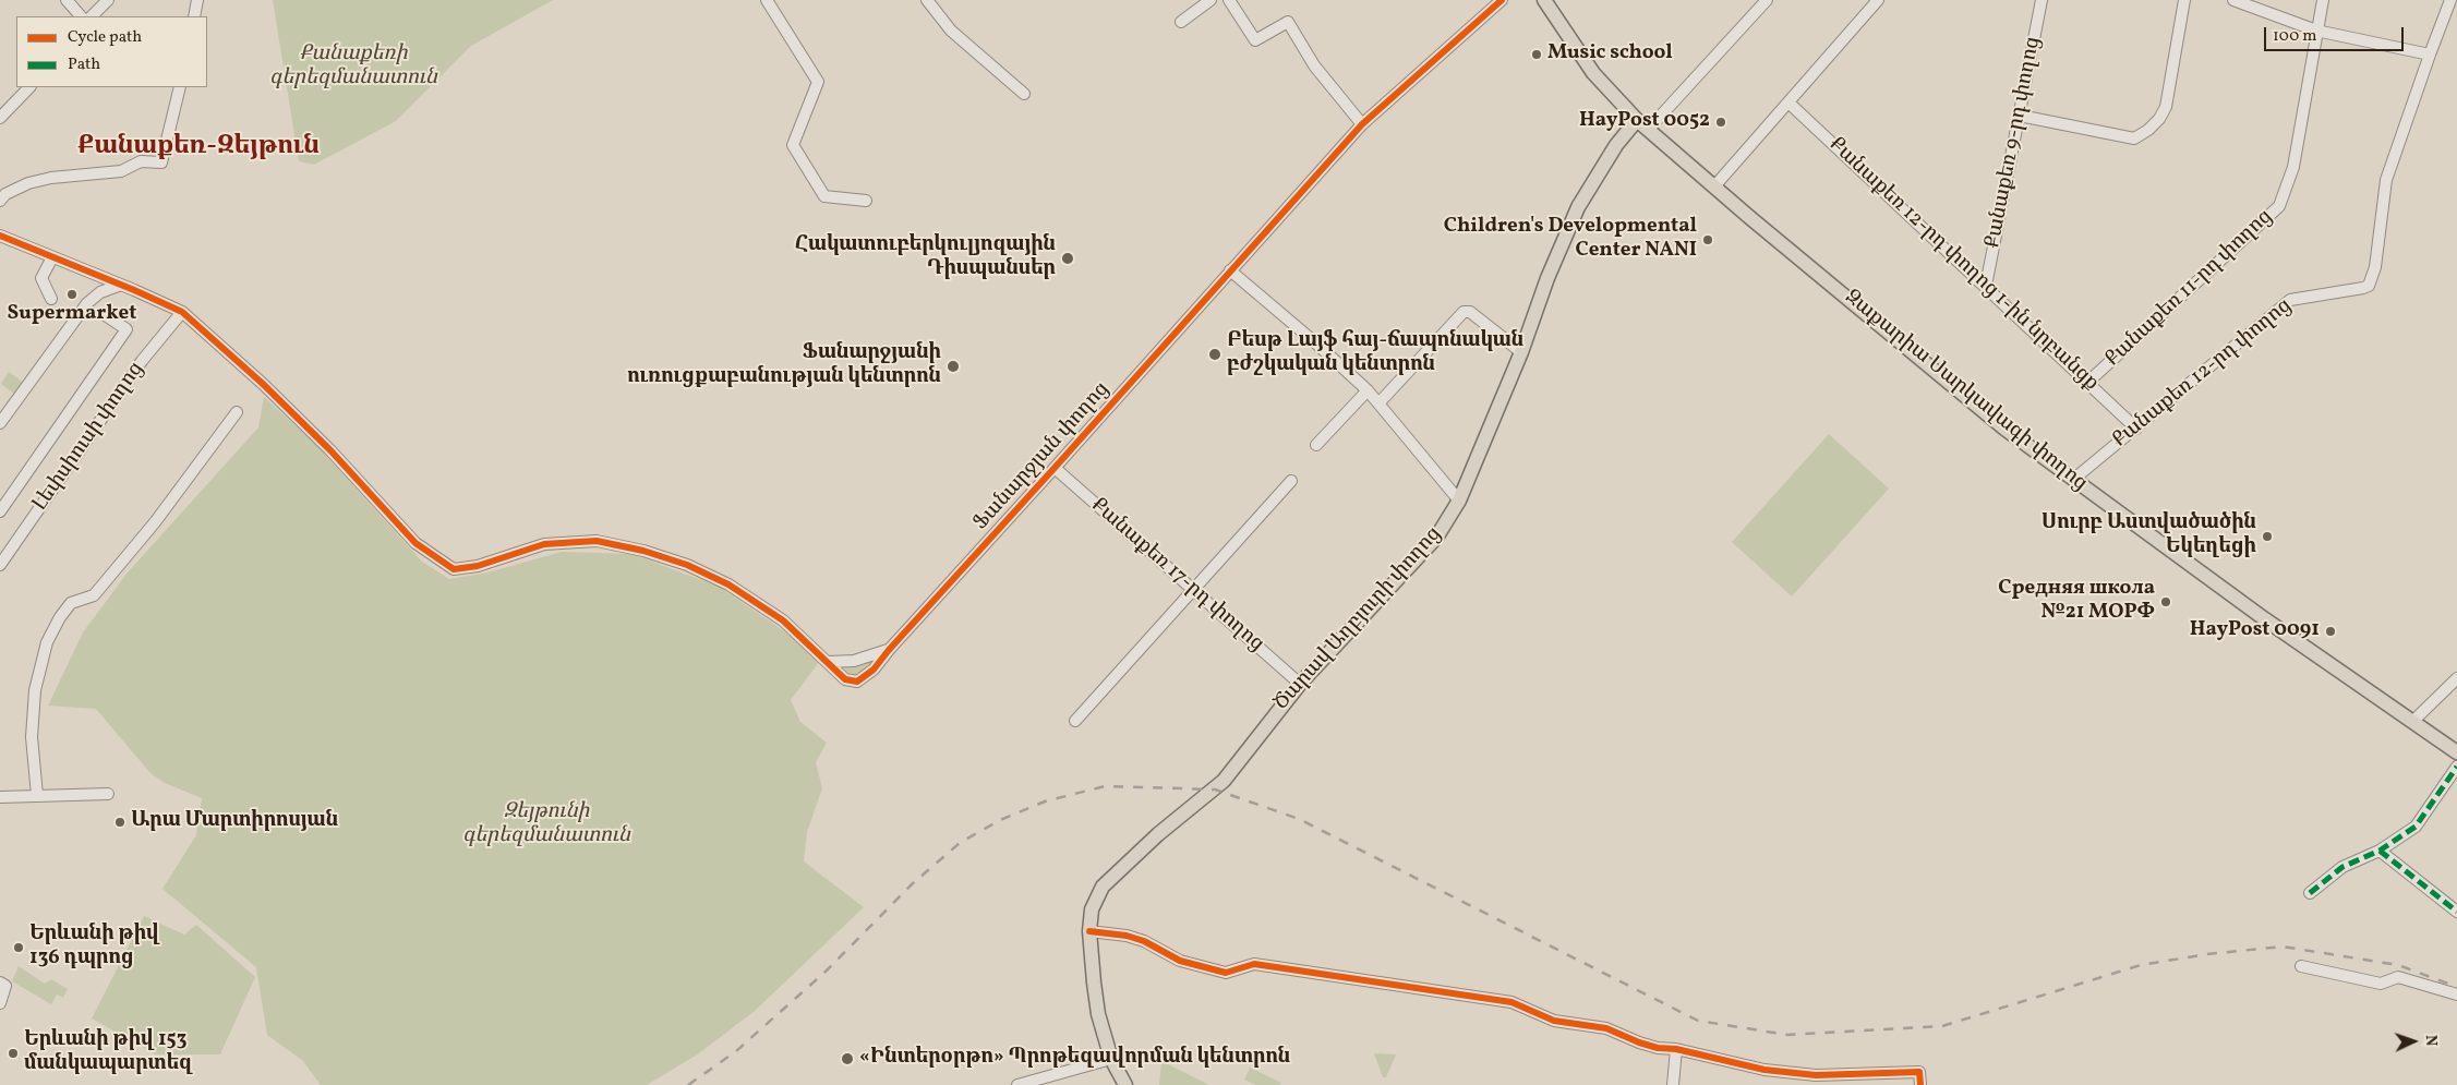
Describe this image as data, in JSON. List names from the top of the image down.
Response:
{
  "streets": {
    "main road": ["Զաքարիա Սարկավագի փողոց", "Ծարավ Աղբյուրի փողոց"],
    "street": [
      "Քանաքեռ 9-րդ փողոց",
      "Քանաքեռ 12-րդ փողոց 1-ին նրբանցք",
      "Քանաքեռ 11-րդ փողոց",
      "Քանաքեռ 12-րդ փողոց",
      "Լեփսիուսի փողոց",
      "Ֆանարջյան փողոց",
      "Քանաքեռ 17-րդ փողոց"
    ]
  },
  "crossings": [
    ["Քանաքեռ 9-րդ փողոց", "Քանաքեռ 12-րդ փողոց 1-ին նրբանցք"],
    ["Քանաքեռ 12-րդ փողոց 1-ին նրբանցք", "Քանաքեռ 11-րդ փողոց"],
    ["Քանաքեռ 12-րդ փողոց 1-ին նրբանցք", "Քանաքեռ 12-րդ փողոց"],
    ["Քանաքեռ 12-րդ փողոց", "Զաքարիա Սարկավագի փողոց"],
    ["Զաքարիա Սարկավագի փողոց", "Ծարավ Աղբյուրի փողոց"],
    ["Լեփսիուսի փողոց", "Ֆանարջյան փողոց"],
    ["Ֆանարջյան փողոց", "Քանաքեռ 17-րդ փողոց"],
    ["Քանաքեռ 17-րդ փողոց", "Ծարավ Աղբյուրի փողոց"]
  ],
  "districts": ["Քանաքեռ-Զեյթուն"],
  "parks": ["Քանաքեռի գերեզմանատուն", "Զեյթունի գերեզմանատուն"],
  "places": [
    "Music school",
    "HayPost 0052",
    "Children's Developmental Center NANI",
    "Հակատուբերկուլյոզային Դիսպանսեր",
    "Supermarket",
    "Բեսթ Լայֆ հայ-ճապոնական բժշկական կենտրոն",
    "Ֆանարջյանի ուռուցքաբանության կենտրոն",
    "Սուրբ Աստվածածին Եկեղեցի",
    "Средняя школа №21 МОРФ",
    "HayPost 0091",
    "Արա Մարտիրոսյան",
    "Երևանի թիվ 136 դպրոց",
    "Երևանի թիվ 153 մանկապարտեզ",
    "«Ինտերօրթո» Պրոթեզավորման կենտրոն"
  ],
  "legend": ["Cycle path", "Path"],
  "scale_bar": "100 m",
  "north": "right"
}
